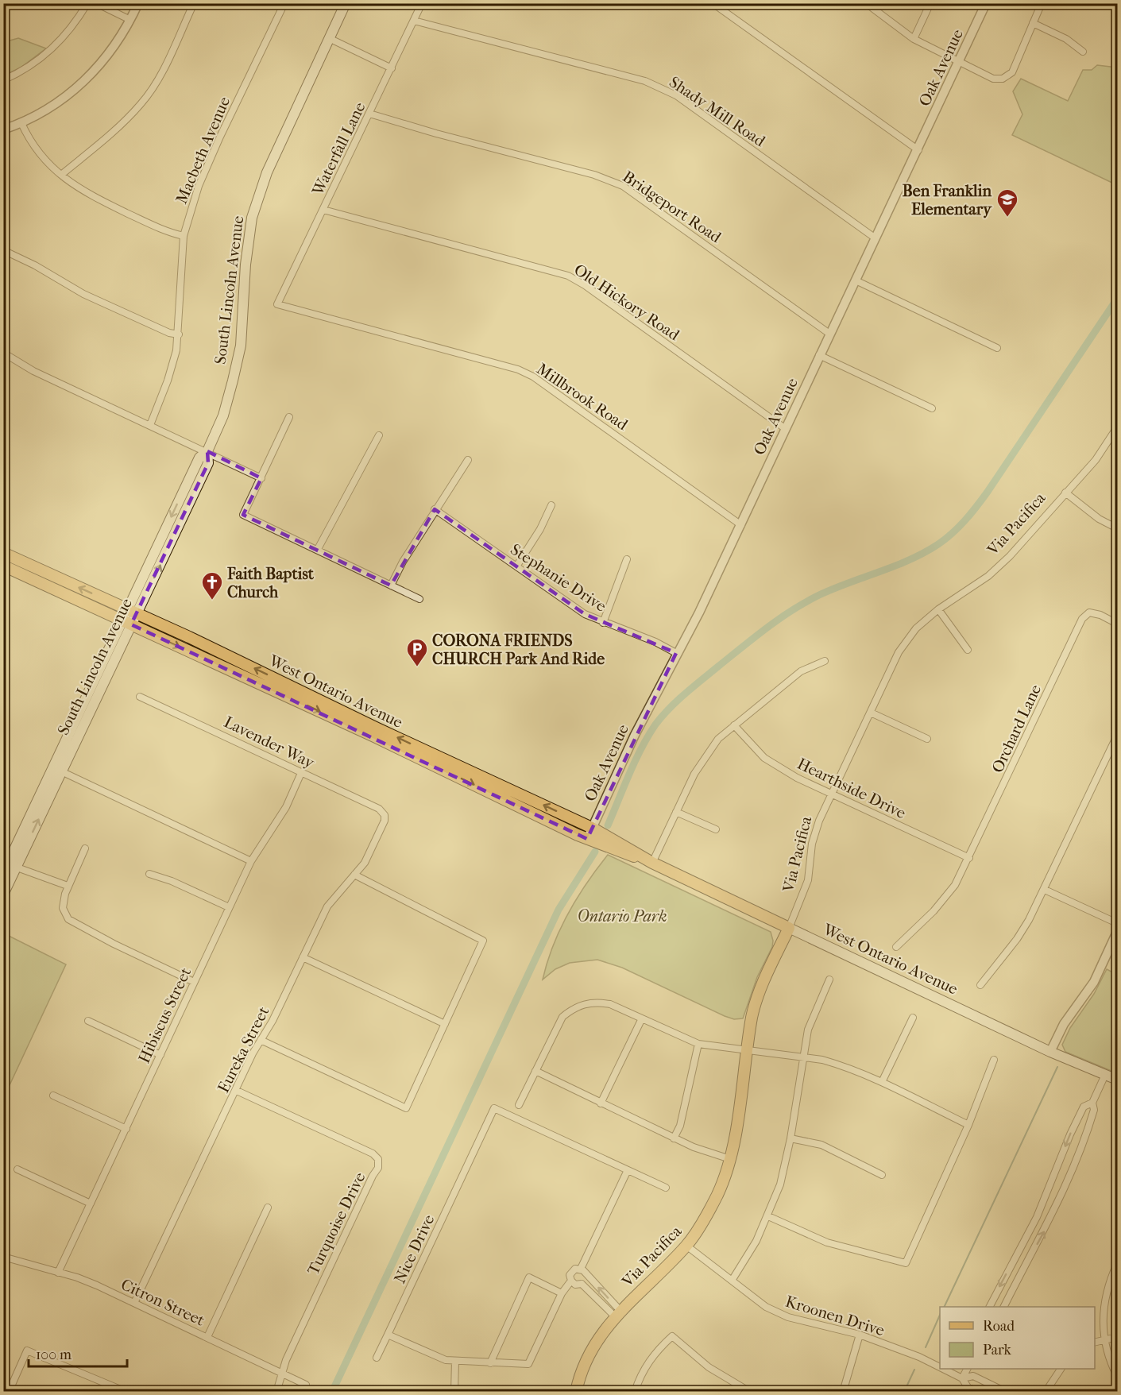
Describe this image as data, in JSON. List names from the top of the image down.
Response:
{
  "streets": {
    "main road": ["South Lincoln Avenue", "Via Pacifica", "West Ontario Avenue"],
    "street": [
      "Oak Avenue",
      "Shady Mill Road",
      "Waterfall Lane",
      "Macbeth Avenue",
      "Bridgeport Road",
      "Old Hickory Road",
      "Millbrook Road",
      "Stephanie Drive",
      "Orchard Lane",
      "Lavender Way",
      "Hearthside Drive",
      "Hibiscus Street",
      "Eureka Street",
      "Turquoise Drive",
      "Nice Drive",
      "Citron Street",
      "Kroonen Drive"
    ]
  },
  "crossings": [
    ["Oak Avenue", "Shady Mill Road"],
    ["Oak Avenue", "Bridgeport Road"],
    ["Oak Avenue", "Old Hickory Road"],
    ["Oak Avenue", "Millbrook Road"],
    ["Oak Avenue", "Stephanie Drive"],
    ["Oak Avenue", "West Ontario Avenue"],
    ["Shady Mill Road", "Waterfall Lane"],
    ["Waterfall Lane", "Bridgeport Road"],
    ["Waterfall Lane", "Old Hickory Road"],
    ["Waterfall Lane", "Millbrook Road"],
    ["South Lincoln Avenue", "West Ontario Avenue"],
    ["Via Pacifica", "West Ontario Avenue"],
    ["Via Pacifica", "Hearthside Drive"],
    ["Via Pacifica", "Kroonen Drive"],
    ["Orchard Lane", "Hearthside Drive"],
    ["Lavender Way", "Hibiscus Street"],
    ["Lavender Way", "Eureka Street"],
    ["Hibiscus Street", "Citron Street"],
    ["Eureka Street", "Turquoise Drive"],
    ["Eureka Street", "Citron Street"],
    ["Turquoise Drive", "Citron Street"]
  ],
  "parks": ["Ontario Park"],
  "places": {
    "school or university": ["Ben Franklin Elementary"],
    "church": ["Faith Baptist Church"],
    "parking": ["CORONA FRIENDS CHURCH Park And Ride"]
  },
  "legend": ["Road", "Park"],
  "scale_bar": "100 m"
}
